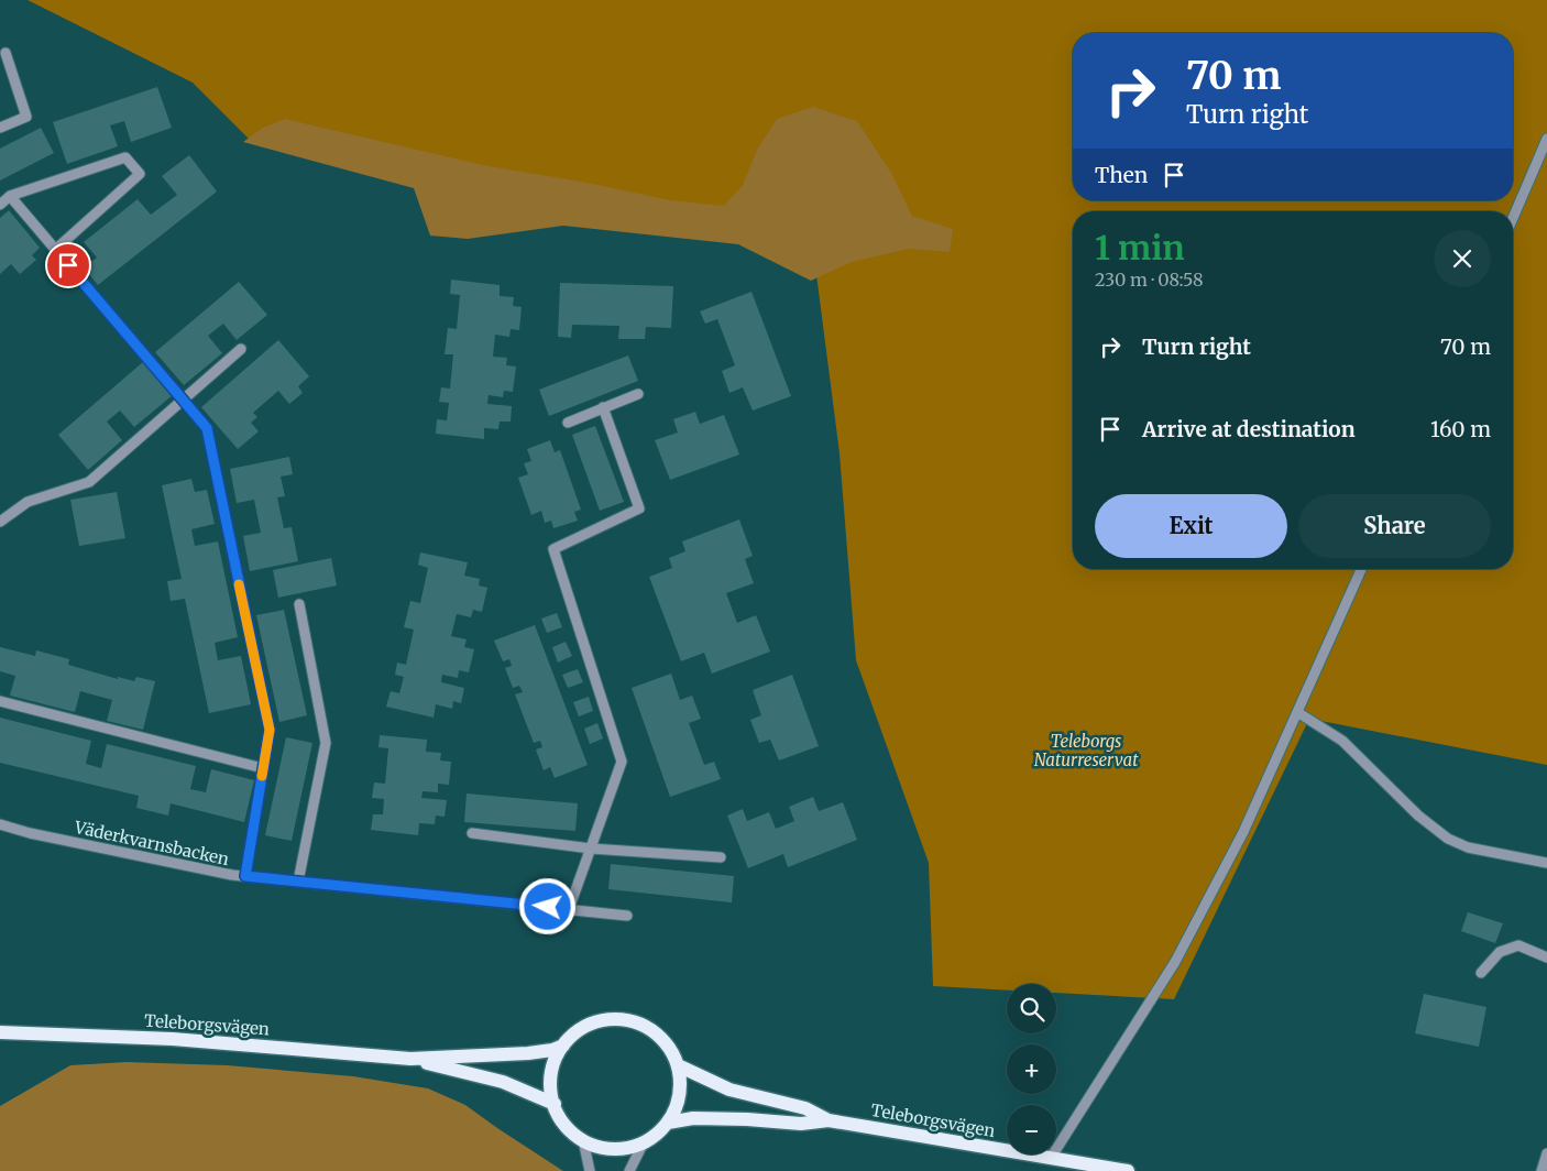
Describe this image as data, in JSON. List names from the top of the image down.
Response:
{
  "streets": {
    "main road": ["Teleborgsvägen"],
    "street": ["Väderkvarnsbacken"]
  },
  "parks": ["Teleborgs Naturreservat"],
  "page": {
    "turn": ["70 m", "Turn right"],
    "then": "Then",
    "heading": ["1 min", "230 m · 08:58"],
    "list": [
      {
        "name": "Turn right",
        "value": "70 m"
      },
      {
        "name": "Arrive at destination",
        "value": "160 m"
      }
    ],
    "buttons": ["Exit", "Share"],
    "map_buttons": ["+", "−"]
  }
}
